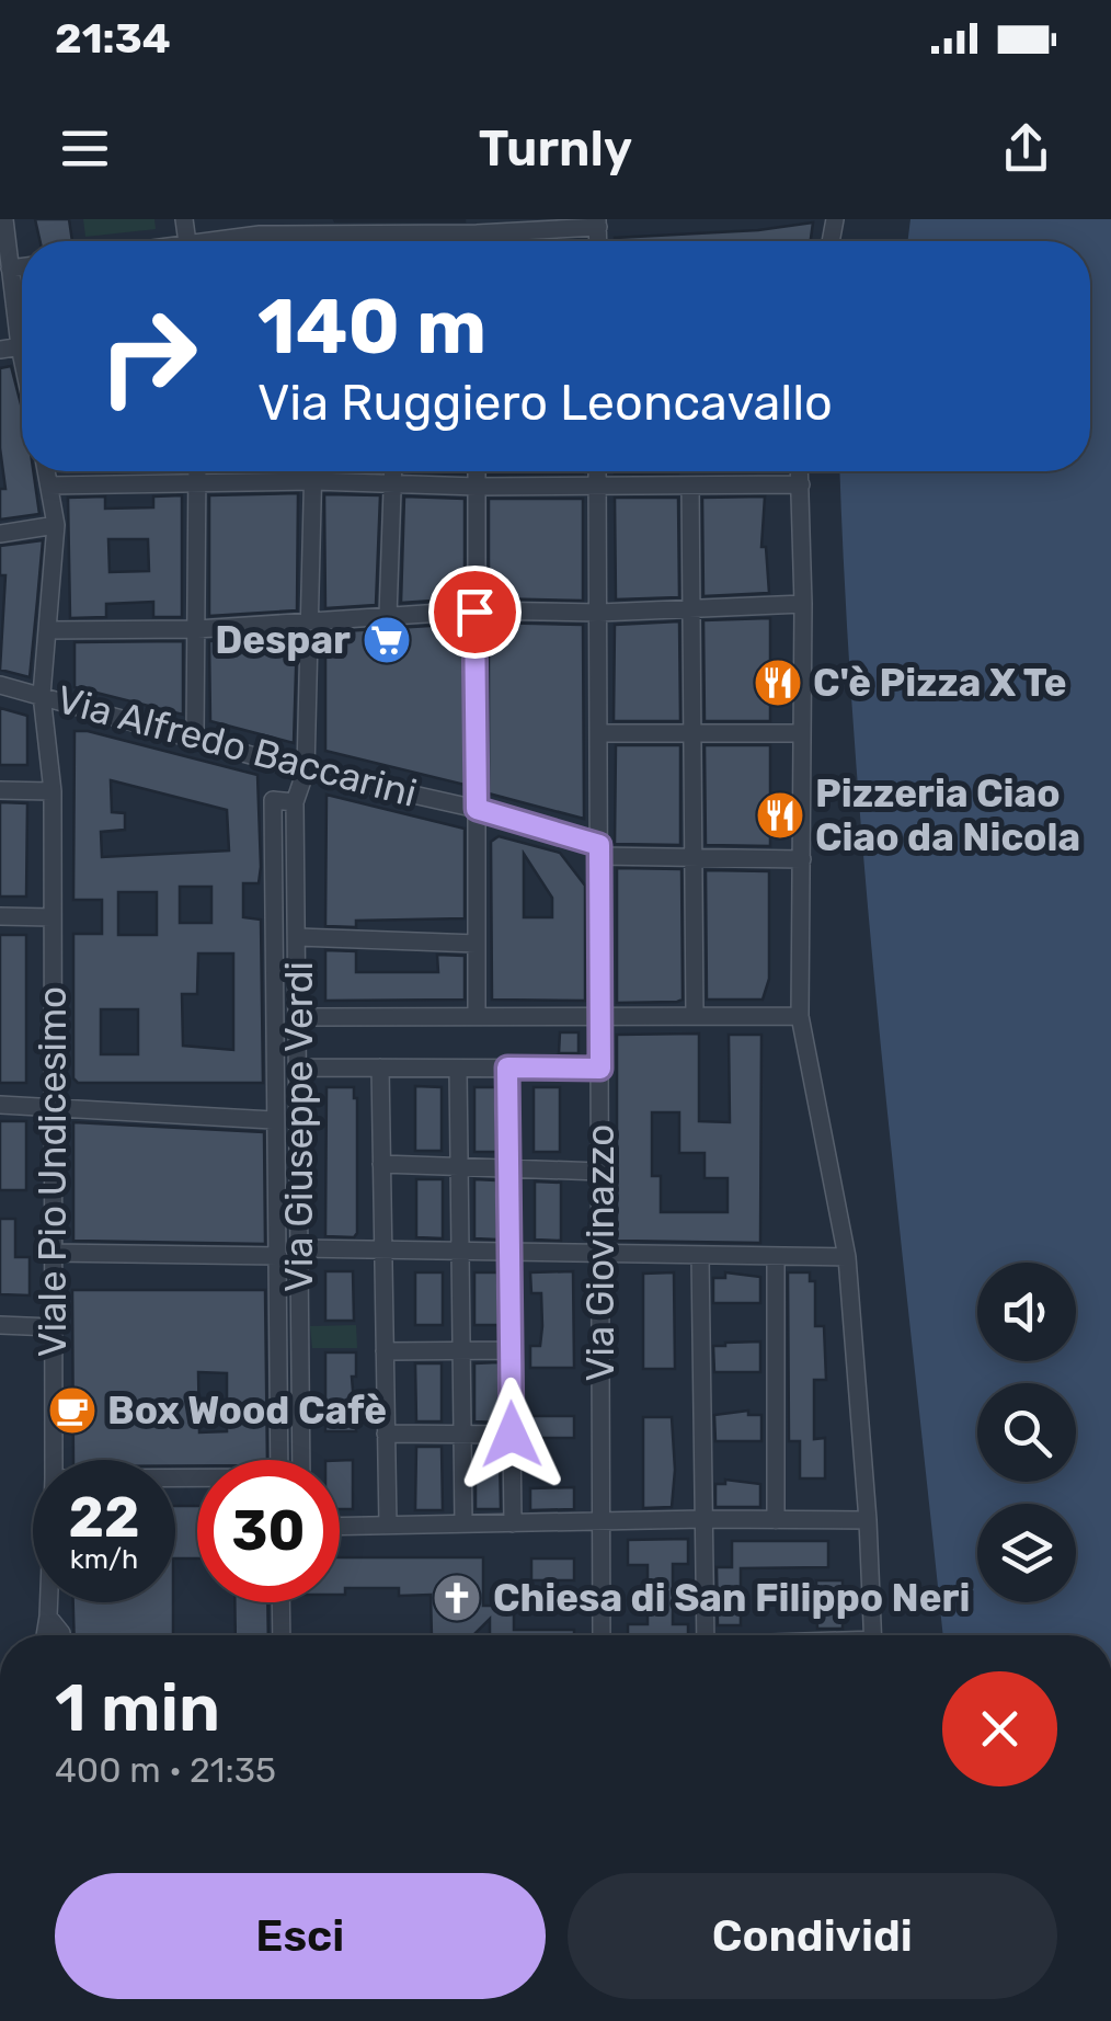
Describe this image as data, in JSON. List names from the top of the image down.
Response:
{
  "streets": {
    "street": [
      "Via Alfredo Baccarini",
      "Via Giuseppe Verdi",
      "Viale Pio Undicesimo",
      "Via Giovinazzo"
    ]
  },
  "crossings": [
    ["Via Alfredo Baccarini", "Via Giuseppe Verdi"],
    ["Via Alfredo Baccarini", "Viale Pio Undicesimo"],
    ["Via Alfredo Baccarini", "Via Giovinazzo"]
  ],
  "places": {
    "supermarket": ["Despar"],
    "restaurant": ["C'è Pizza X Te", "Pizzeria Ciao Ciao da Nicola"],
    "cafe": ["Box Wood Cafè"],
    "church": ["Chiesa di San Filippo Neri"]
  },
  "page": {
    "status": "21:34",
    "header": "Turnly",
    "turn": ["140 m", "Via Ruggiero Leoncavallo"],
    "speed": "22 km/h",
    "limit": "30",
    "heading": ["1 min", "400 m · 21:35"],
    "buttons": ["Esci", "Condividi"]
  }
}
